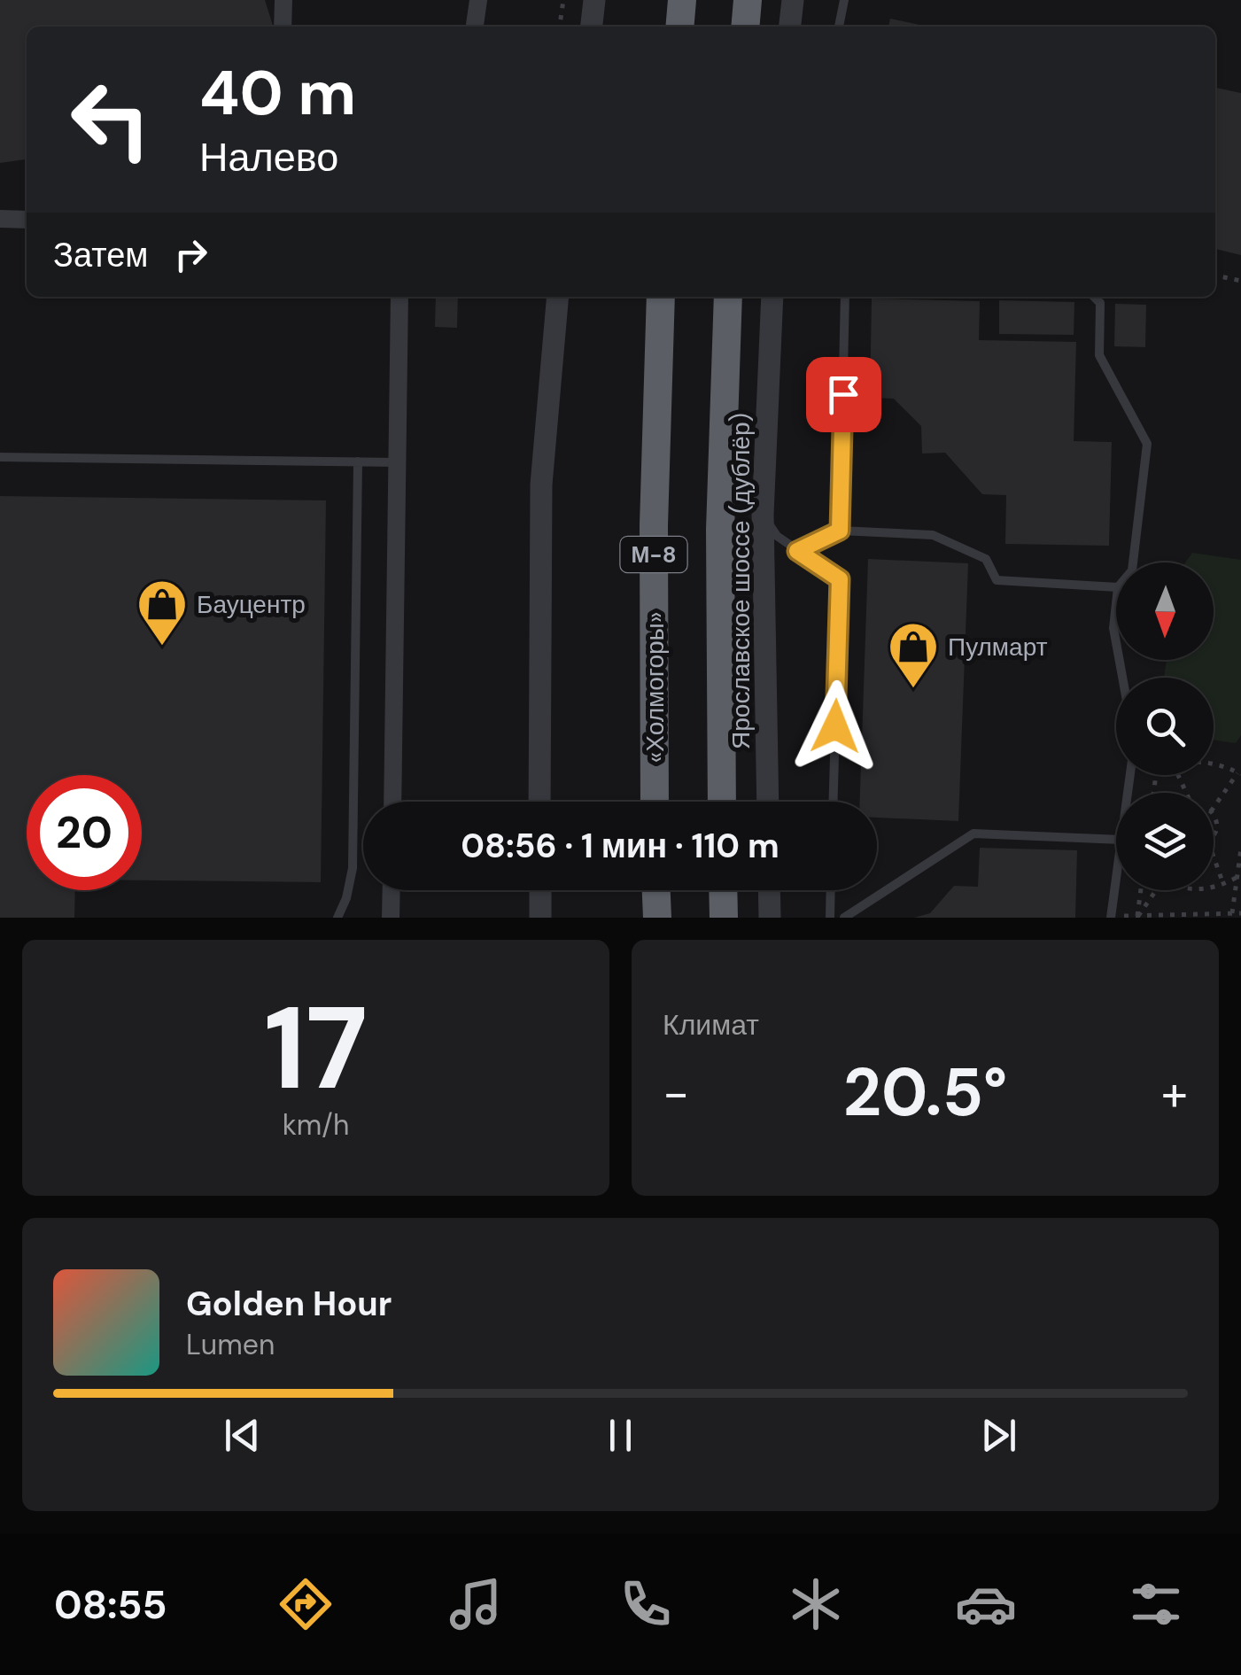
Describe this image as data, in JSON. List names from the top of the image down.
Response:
{
  "streets": {
    "highway": ["М-8", "«Холмогоры»"],
    "street": ["Ярославское шоссе (дублёр)"]
  },
  "places": {
    "shop": ["Бауцентр", "Пулмарт"]
  },
  "north": "bottom",
  "page": {
    "turn": ["40 m", "Налево"],
    "then": "Затем",
    "limit": "20",
    "trip": "08:56 · 1 мин · 110 m",
    "tile": [
      ["17", "km/h"],
      "Климат"
    ],
    "heat": ["−", "20.5°", "+"],
    "song": ["Golden Hour", "Lumen"],
    "tabs": "08:55"
  }
}
